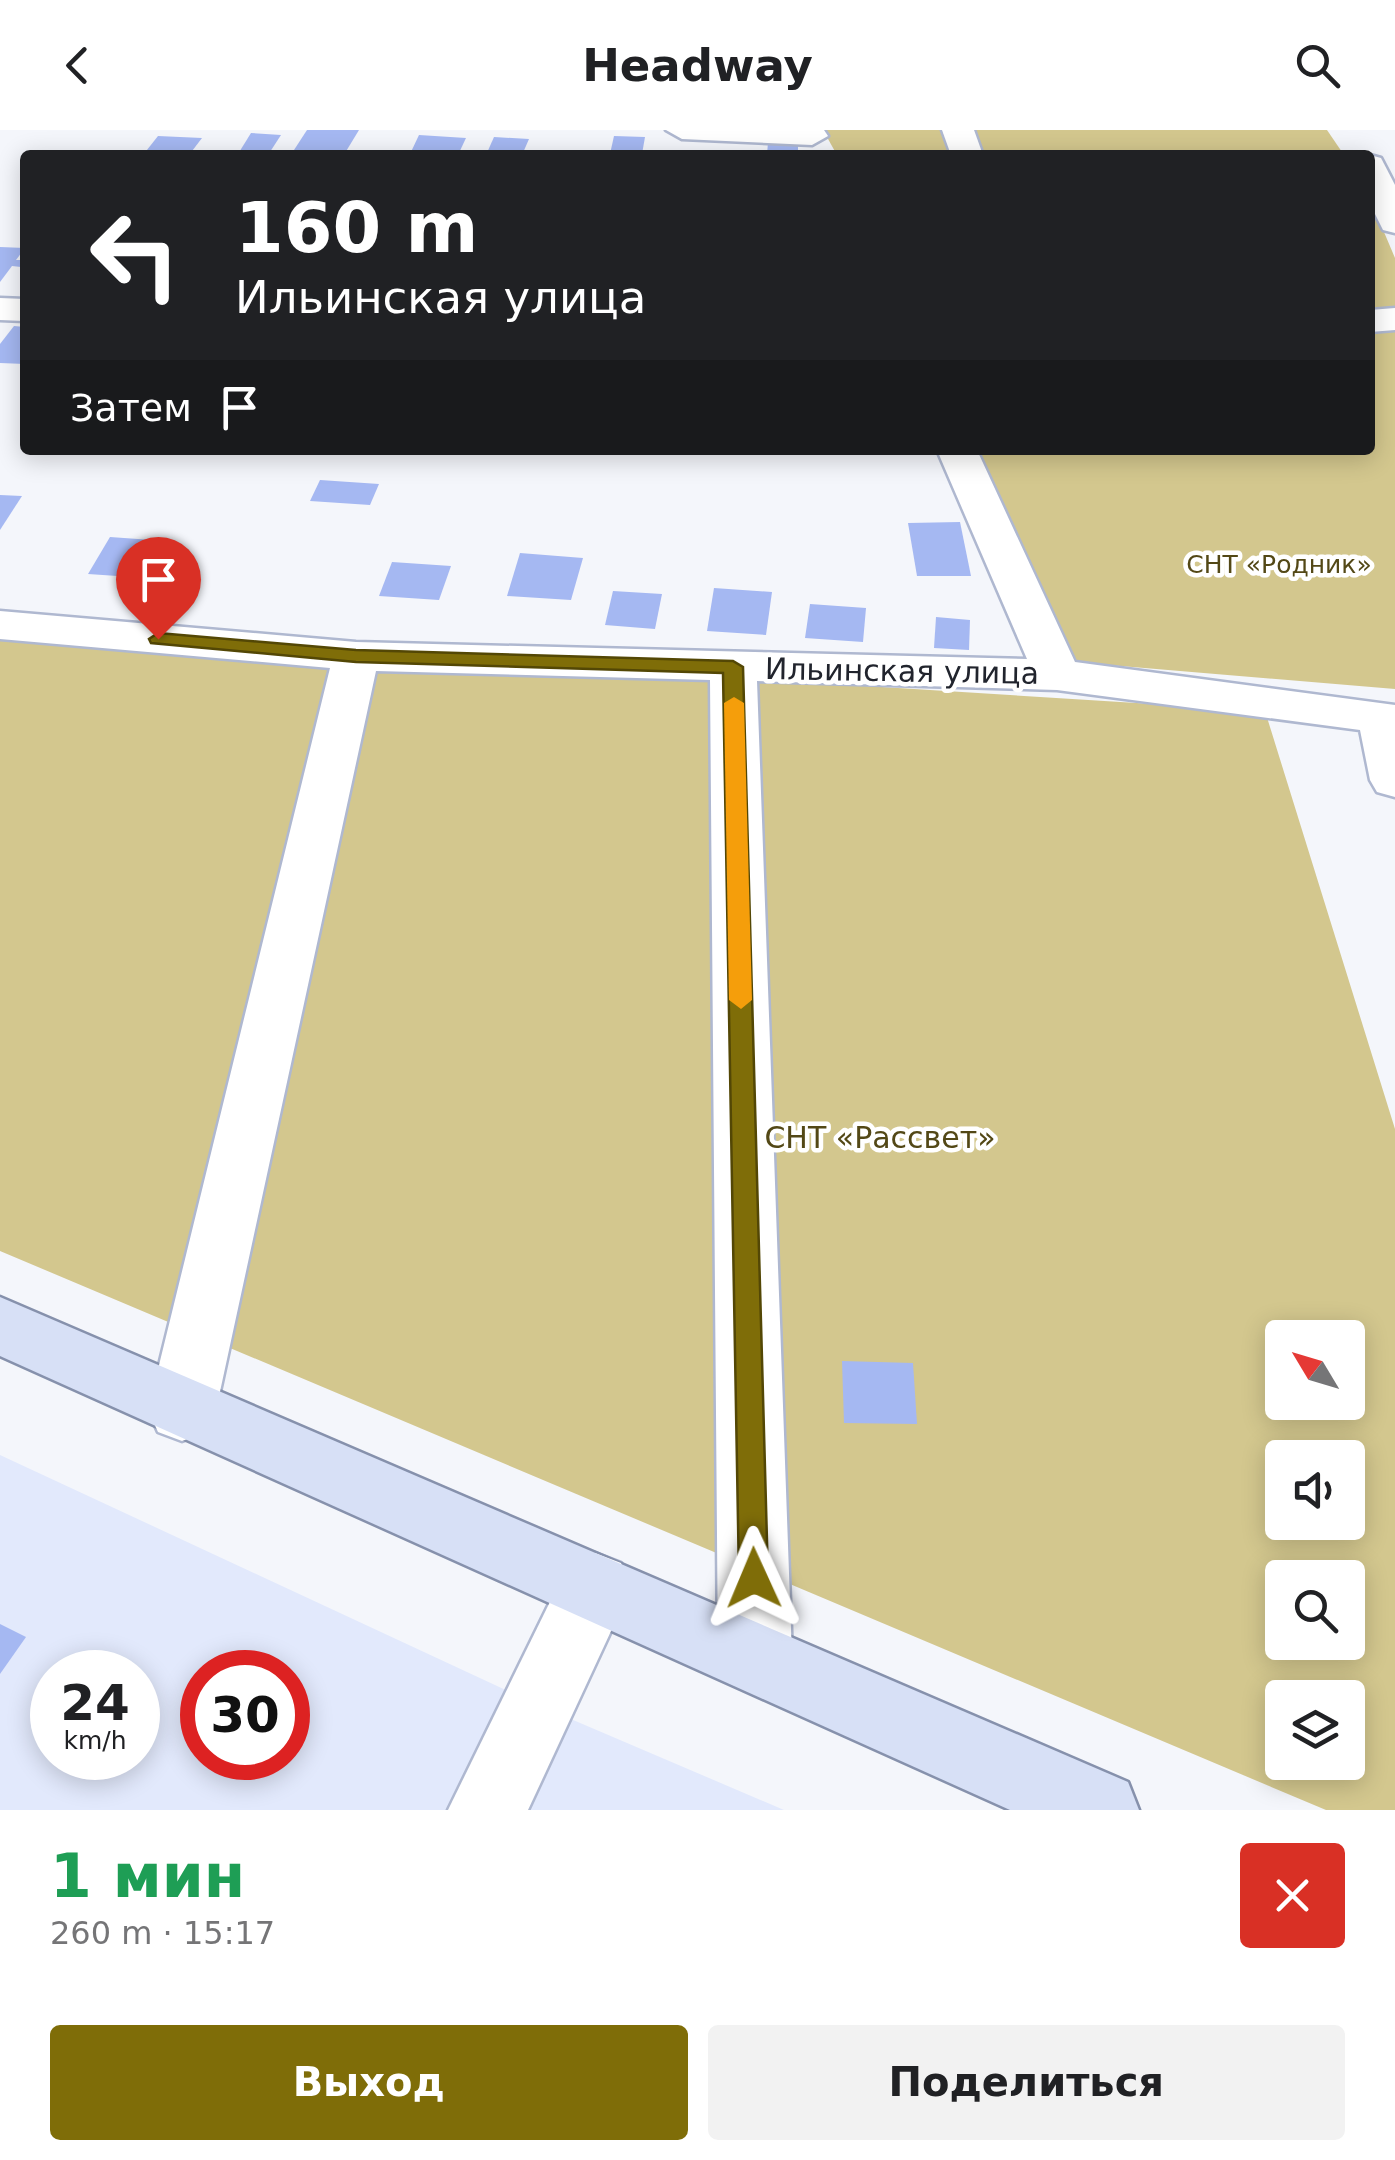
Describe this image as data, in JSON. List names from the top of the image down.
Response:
{
  "streets": {
    "street": ["Ильинская улица"]
  },
  "parks": ["СНТ «Родник»", "СНТ «Рассвет»"],
  "north": "top left",
  "page": {
    "header": "Headway",
    "turn": ["160 m", "Ильинская улица"],
    "then": "Затем",
    "speed": "24 km/h",
    "limit": "30",
    "heading": ["1 мин", "260 m · 15:17"],
    "buttons": ["Выход", "Поделиться"]
  }
}
